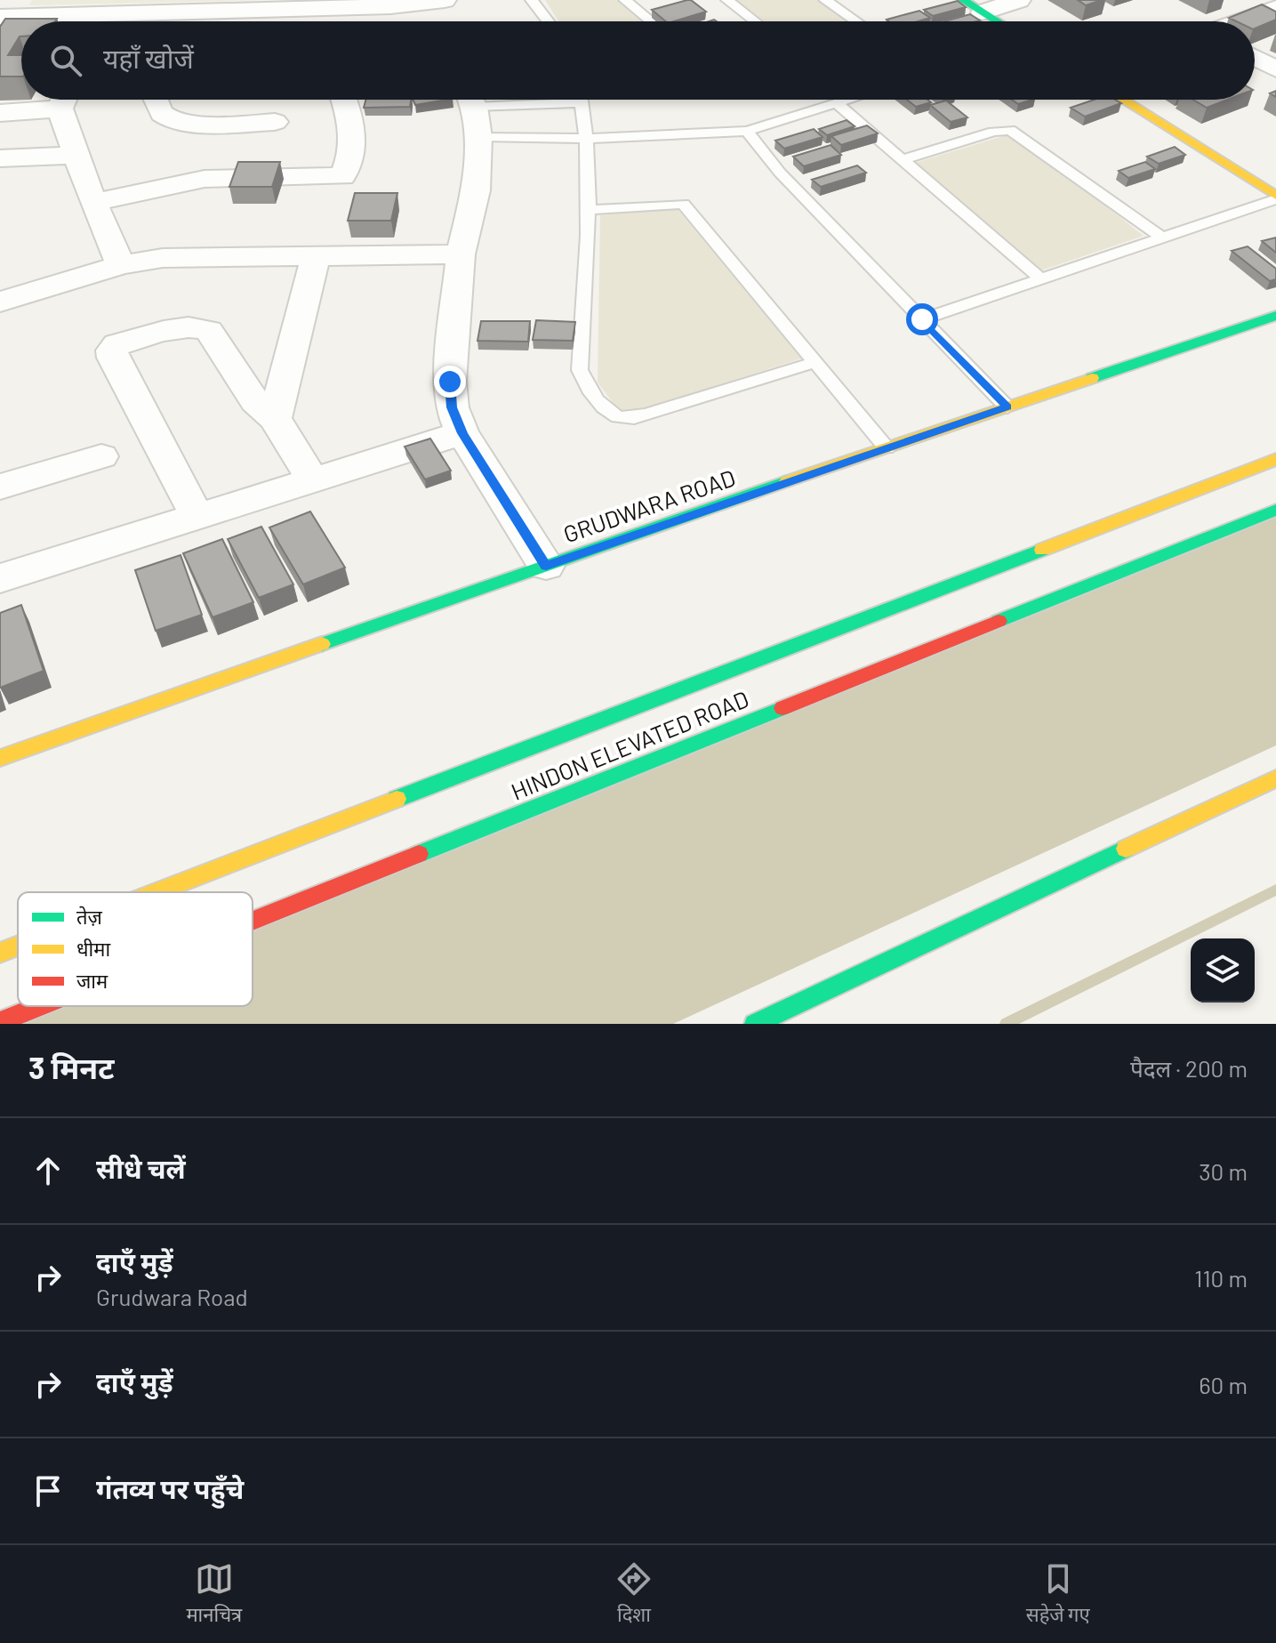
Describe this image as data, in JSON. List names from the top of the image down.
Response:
{
  "streets": {
    "main road": ["GRUDWARA ROAD", "HINDON ELEVATED ROAD"]
  },
  "legend": ["तेज़", "धीमा", "जाम"],
  "page": {
    "search": "यहाँ खोजें",
    "heading": ["3 मिनट", "पैदल · 200 m"],
    "list": [
      ["सीधे चलें", "30 m"],
      ["दाएँ मुड़ें", "Grudwara Road", "110 m"],
      ["दाएँ मुड़ें", "60 m"],
      "गंतव्य पर पहुँचे"
    ],
    "nav": ["मानचित्र", "दिशा", "सहेजे गए"]
  }
}
